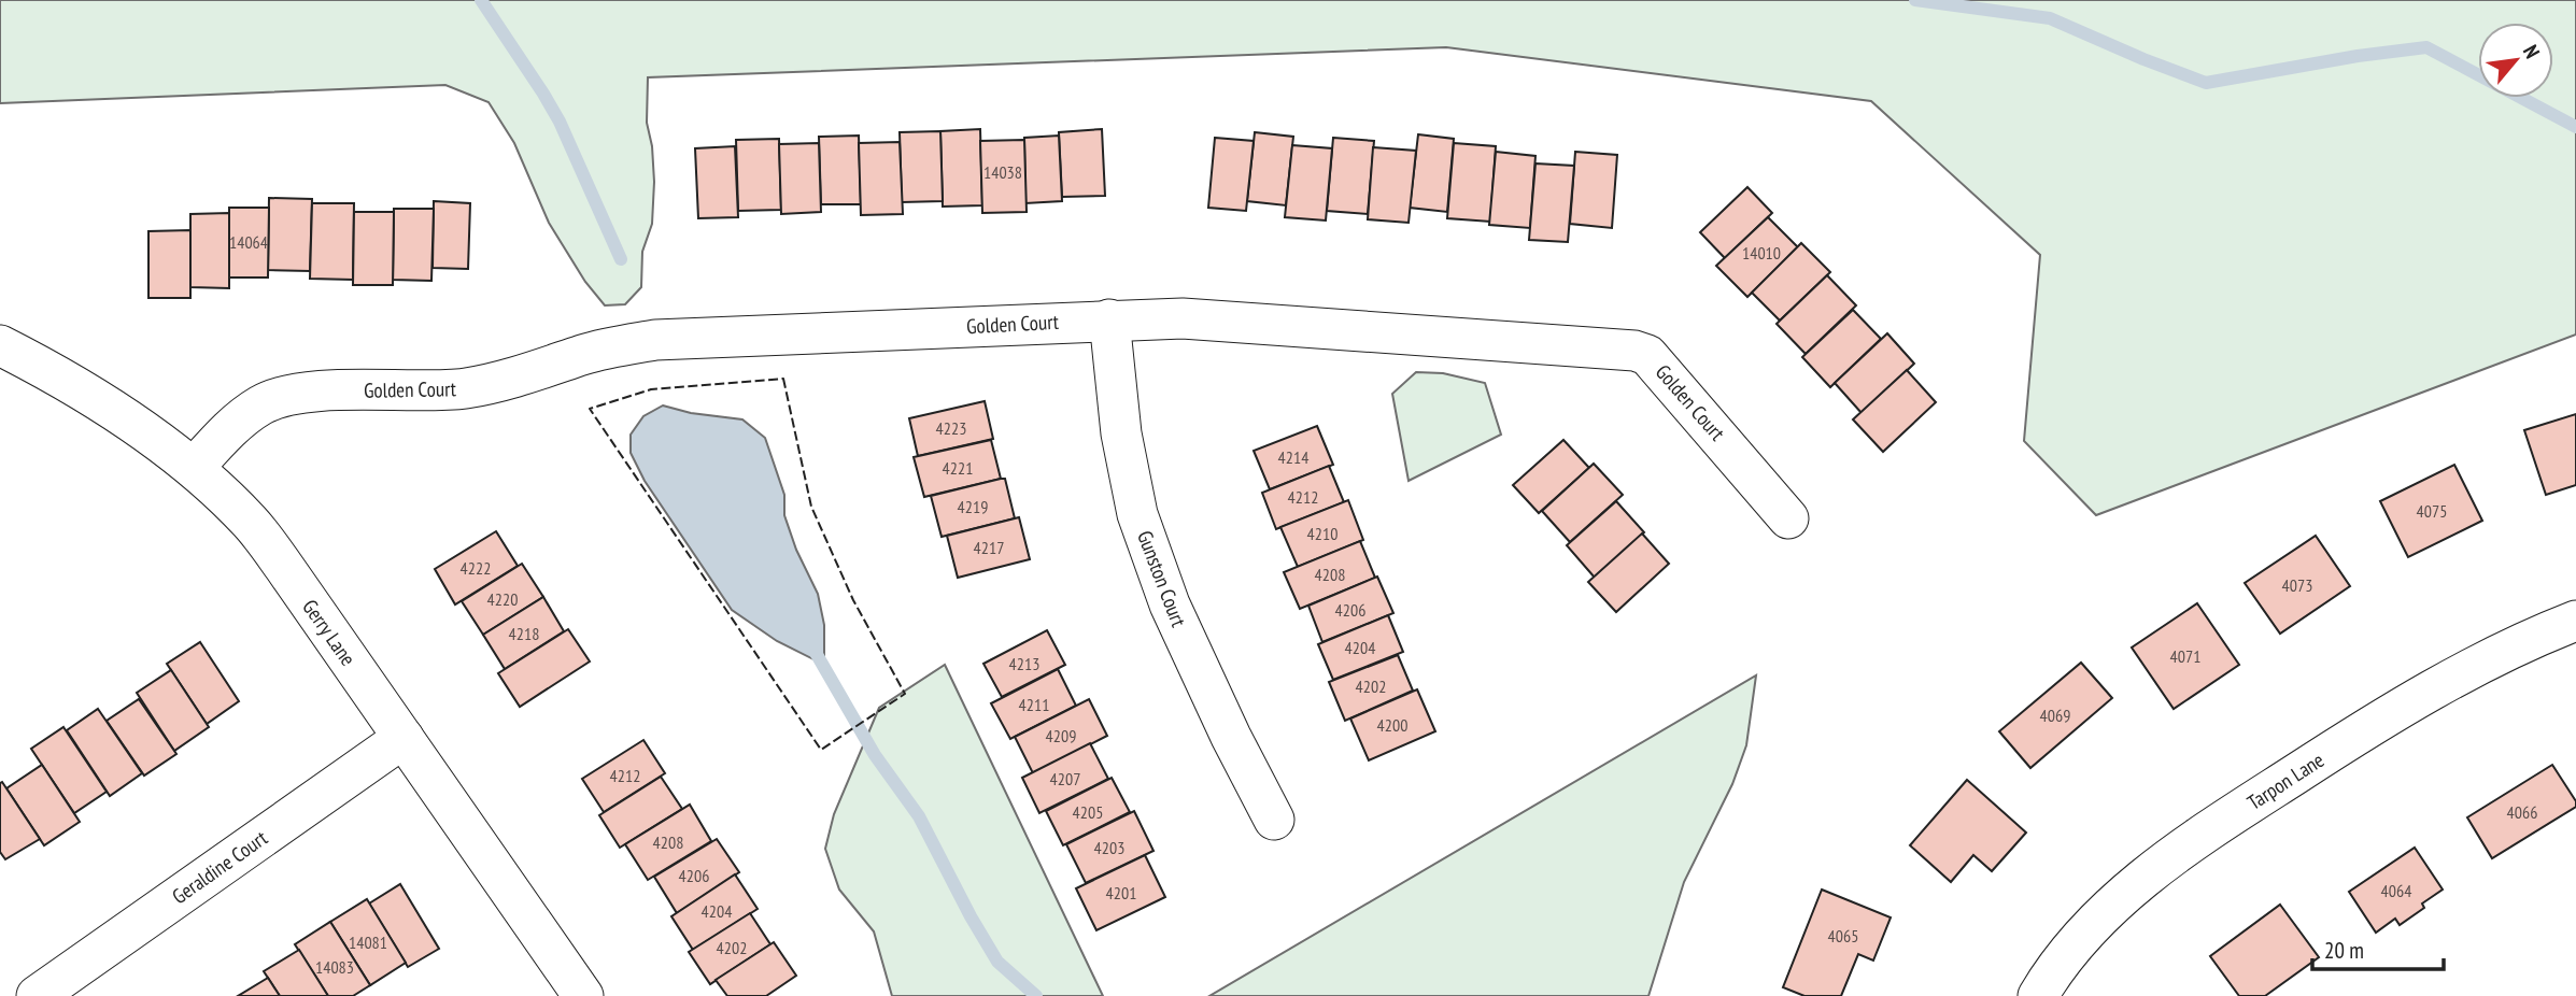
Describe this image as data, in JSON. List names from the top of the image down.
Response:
{
  "streets": {
    "street": [
      "Golden Court",
      "Gunston Court",
      "Gerry Lane",
      "Tarpon Lane",
      "Geraldine Court"
    ]
  },
  "crossings": [
    ["Golden Court", "Gunston Court"],
    ["Golden Court", "Gerry Lane"],
    ["Gerry Lane", "Geraldine Court"]
  ],
  "house_numbers": [
    "14038",
    "14064",
    "14010",
    "4223",
    "4214",
    "4221",
    "4212",
    "4219",
    "4075",
    "4210",
    "4217",
    "4222",
    "4208",
    "4073",
    "4220",
    "4206",
    "4218",
    "4204",
    "4071",
    "4213",
    "4202",
    "4211",
    "4069",
    "4200",
    "4209",
    "4212",
    "4207",
    "4205",
    "4066",
    "4208",
    "4203",
    "4206",
    "4064",
    "4201",
    "4204",
    "4065",
    "14081",
    "4202",
    "14083"
  ],
  "scale_bar": "20 m",
  "north": "top right"
}
